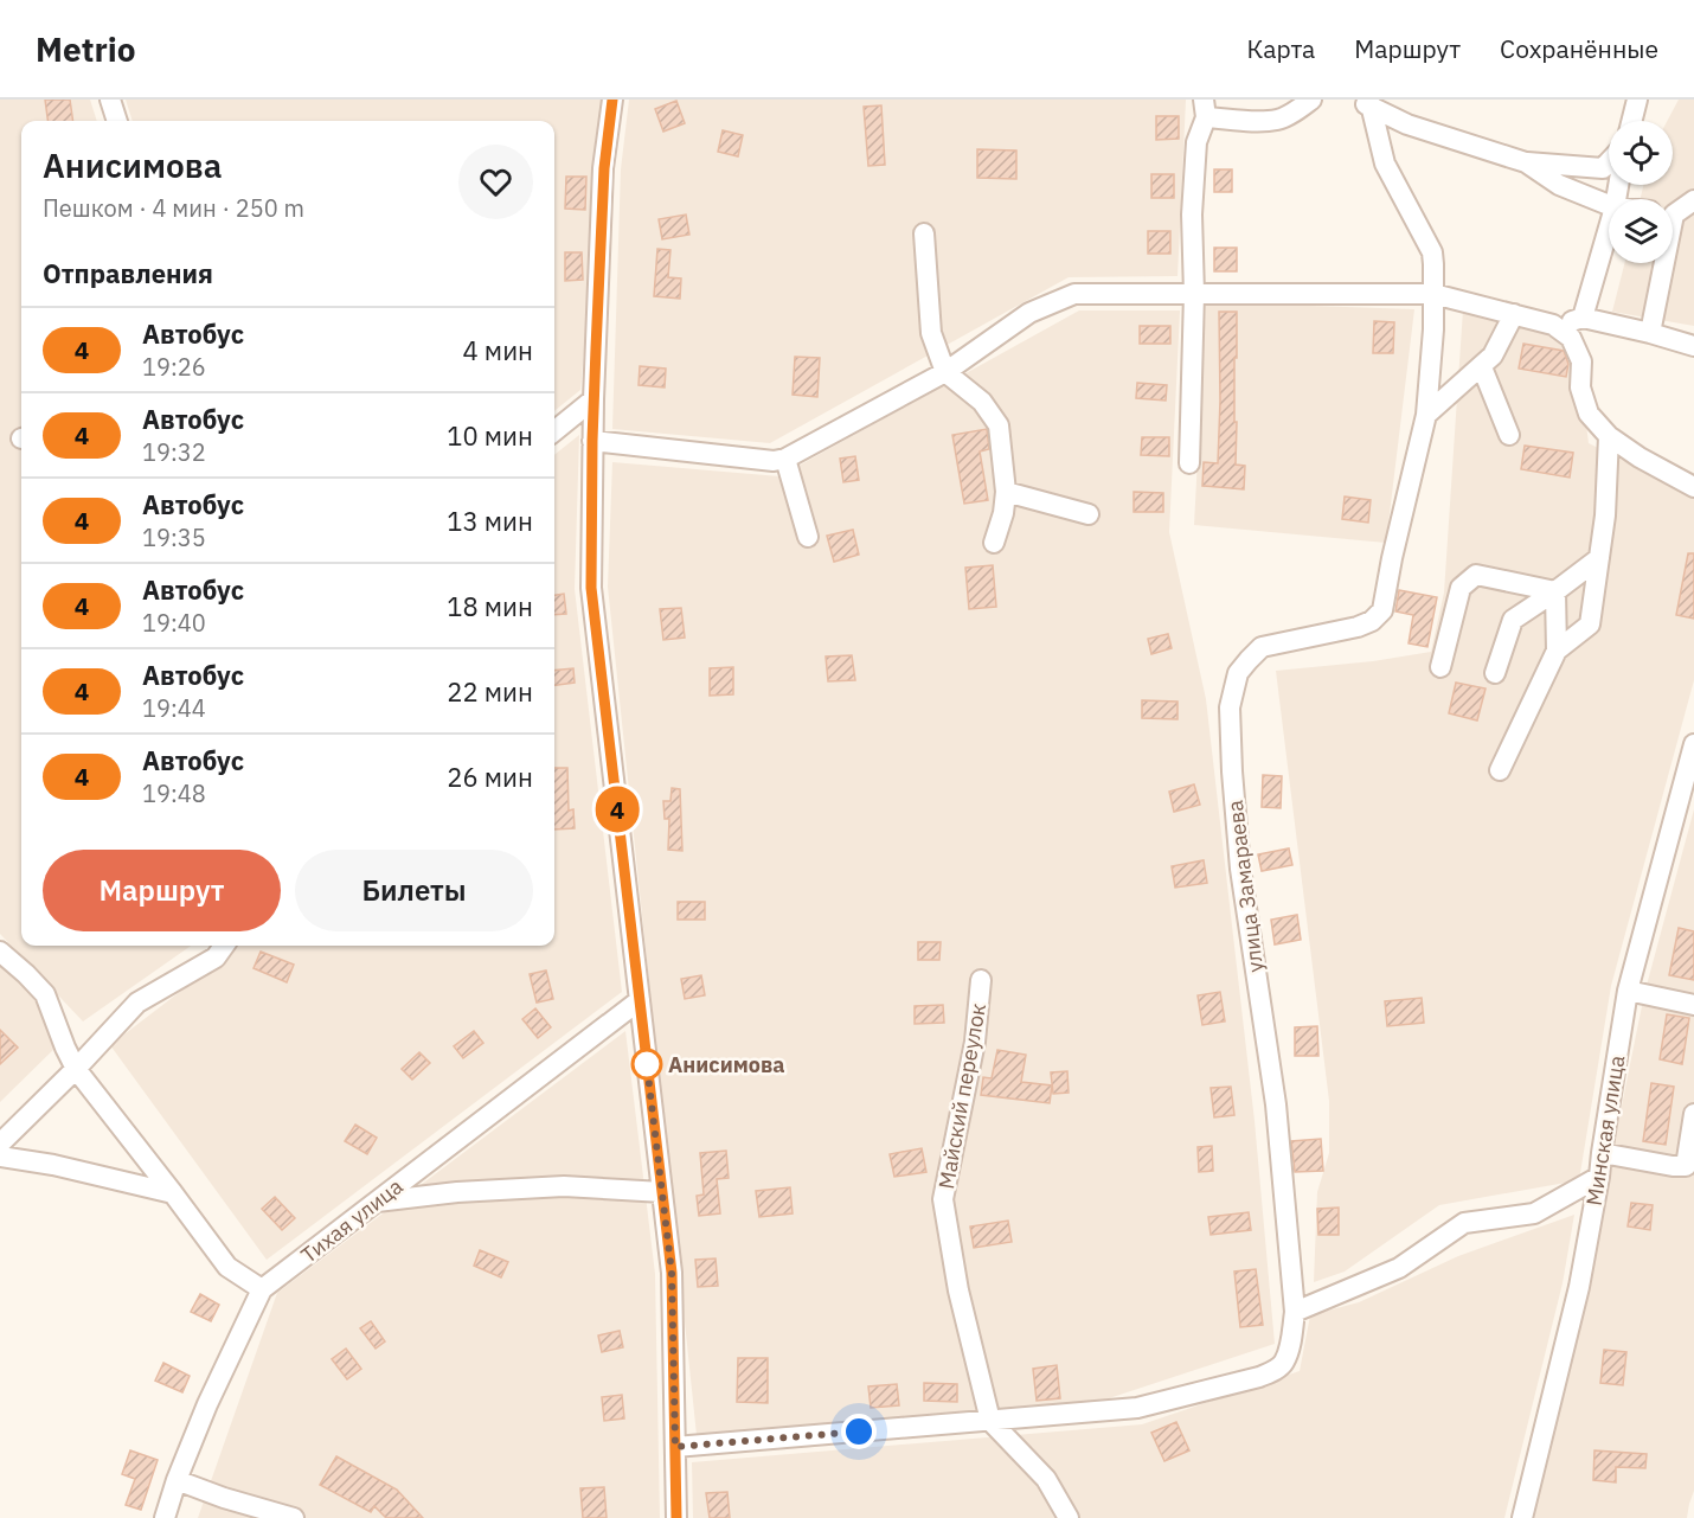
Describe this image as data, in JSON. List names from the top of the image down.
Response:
{
  "streets": {
    "street": [
      "улица Замараева",
      "Майский переулок",
      "Минская улица",
      "Тихая улица"
    ]
  },
  "crossings": [
    ["улица Замараева", "Майский переулок"]
  ],
  "places": ["Анисимова"],
  "lines": ["bus line 4"],
  "page": {
    "header": "Metrio",
    "nav": ["Карта", "Маршрут", "Сохранённые"],
    "on_map": "4",
    "heading": [
      ["Анисимова", "Пешком · 4 мин · 250 m"],
      "Отправления"
    ],
    "list": [
      {
        "mark": "4",
        "name": "Автобус",
        "note": "19:26",
        "value": "4 мин"
      },
      {
        "mark": "4",
        "name": "Автобус",
        "note": "19:32",
        "value": "10 мин"
      },
      {
        "mark": "4",
        "name": "Автобус",
        "note": "19:35",
        "value": "13 мин"
      },
      {
        "mark": "4",
        "name": "Автобус",
        "note": "19:40",
        "value": "18 мин"
      },
      {
        "mark": "4",
        "name": "Автобус",
        "note": "19:44",
        "value": "22 мин"
      },
      {
        "mark": "4",
        "name": "Автобус",
        "note": "19:48",
        "value": "26 мин"
      }
    ],
    "buttons": ["Маршрут", "Билеты"]
  }
}
